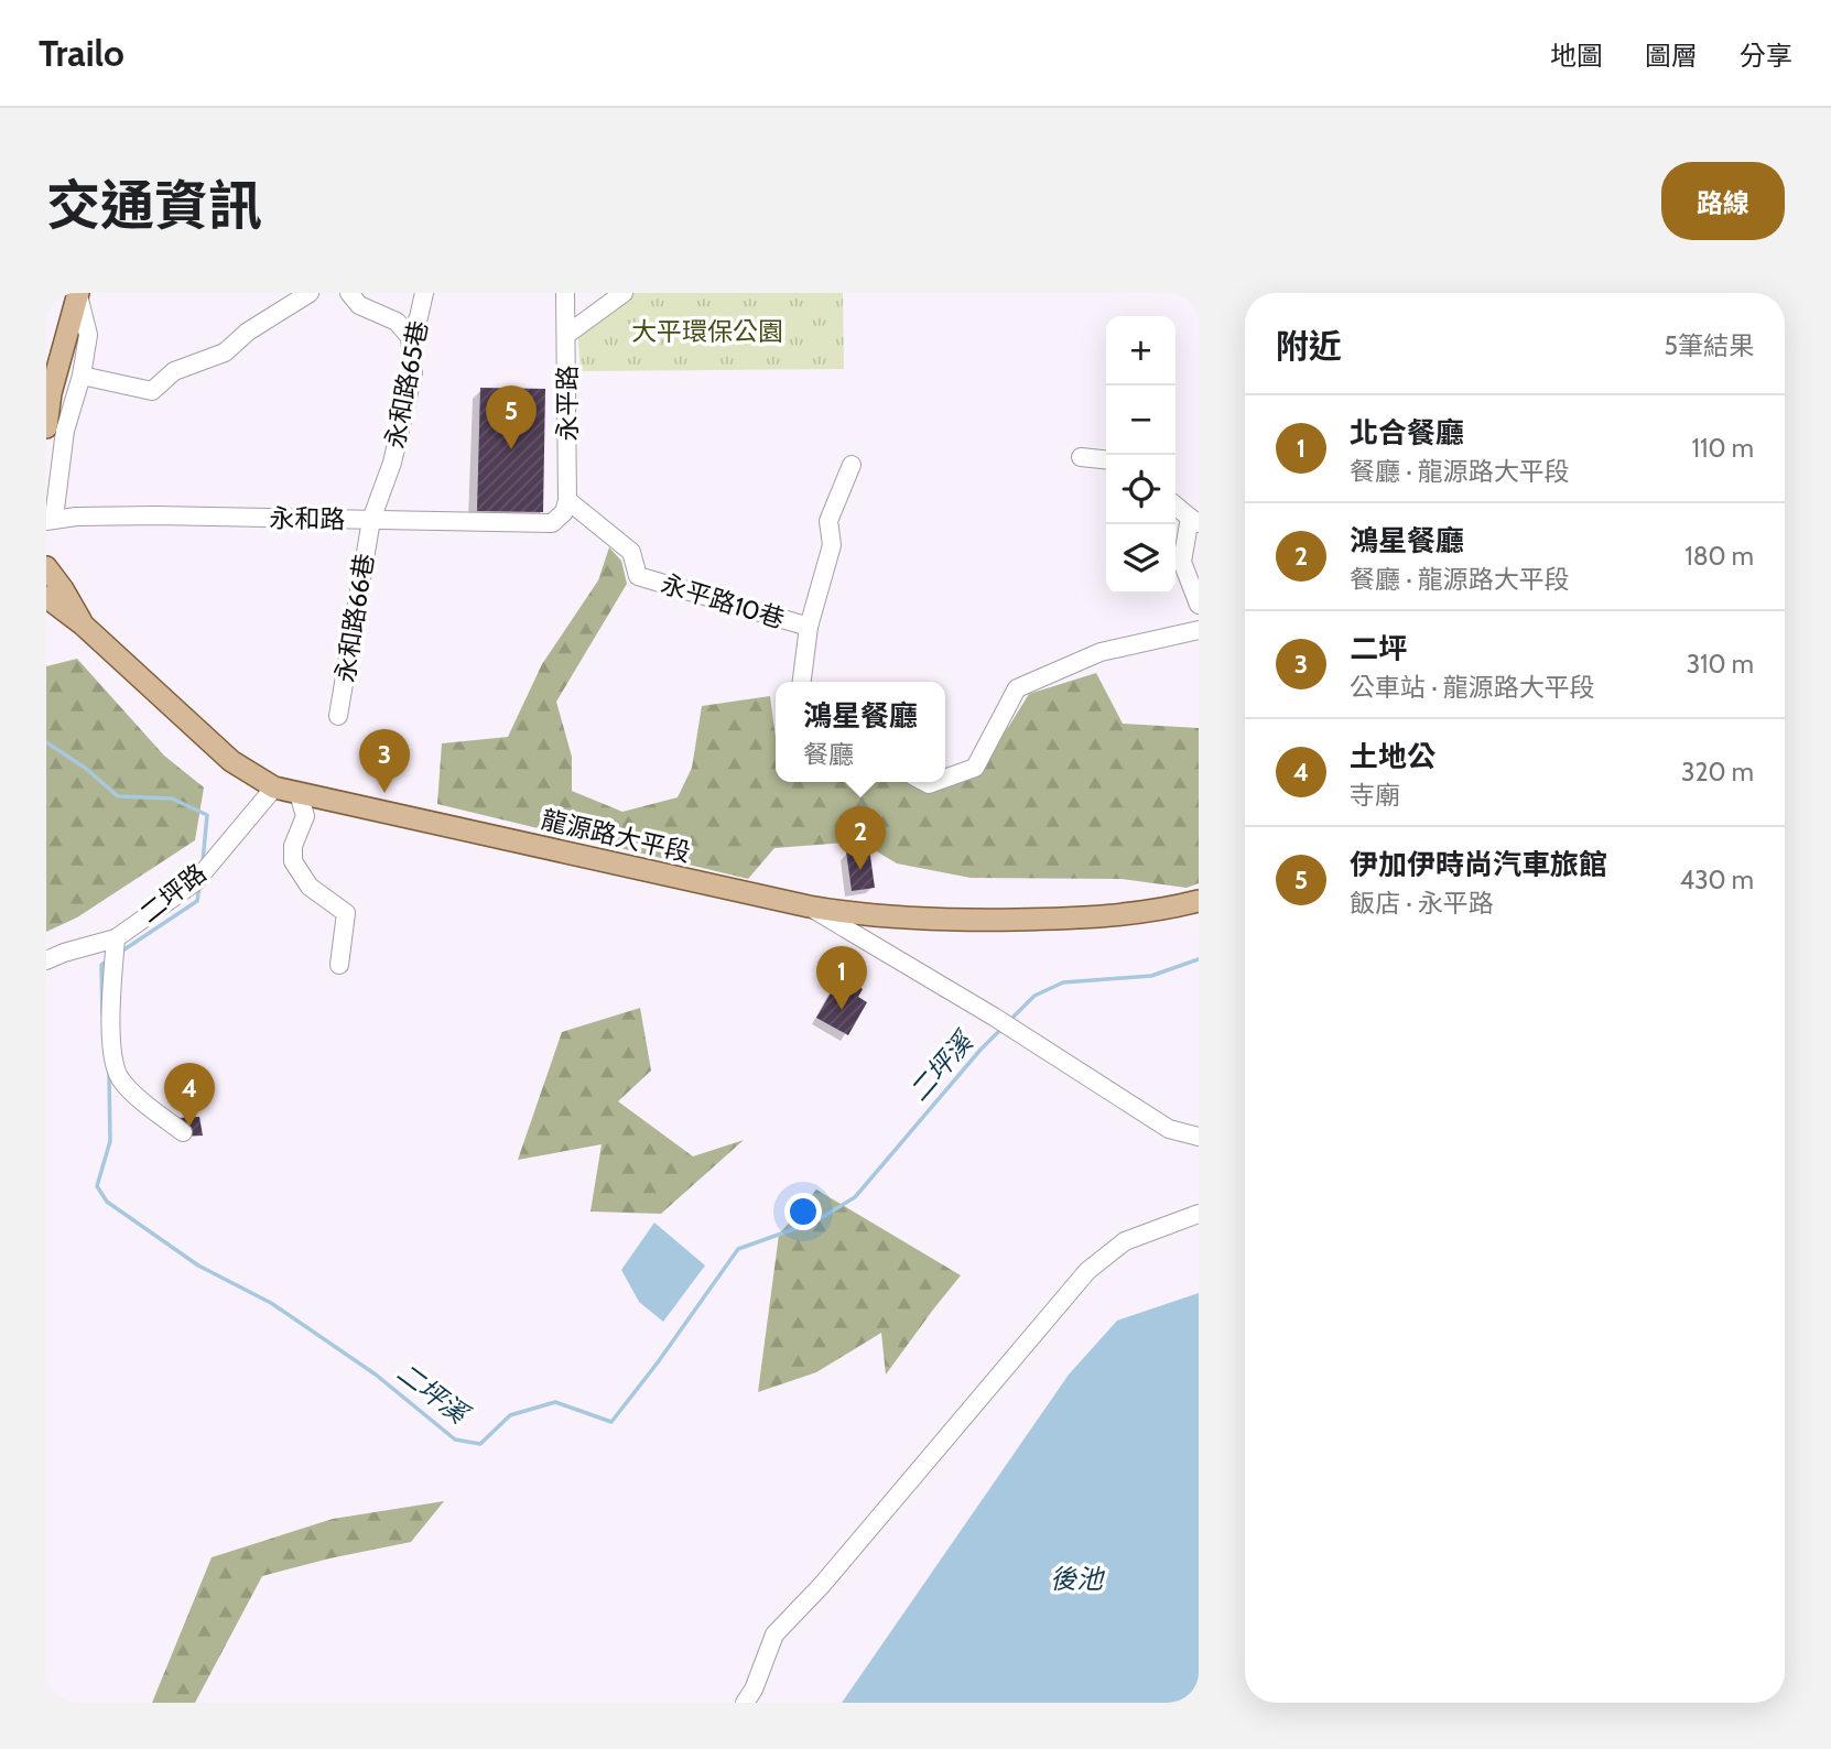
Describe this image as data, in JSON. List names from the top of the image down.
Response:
{
  "streets": {
    "main road": ["龍源路大平段"],
    "street": [
      "永和路65巷",
      "永平路",
      "永和路",
      "永平路10巷",
      "永和路66巷",
      "二坪路"
    ]
  },
  "crossings": [
    ["永和路65巷", "永和路"],
    ["永和路65巷", "永和路66巷"],
    ["永平路", "永和路"],
    ["永平路", "永平路10巷"],
    ["永和路", "永平路10巷"],
    ["永和路", "永和路66巷"],
    ["龍源路大平段", "二坪路"]
  ],
  "water": ["二坪溪", "後池"],
  "parks": ["大平環保公園"],
  "page": {
    "header": "Trailo",
    "nav": ["地圖", "圖層", "分享"],
    "title": "交通資訊",
    "buttons": "路線",
    "heading": ["附近", "5筆結果"],
    "map_buttons": ["+", "−"],
    "pins": [
      "5",
      "3",
      "2",
      "1",
      "4"
    ],
    "list": [
      {
        "mark": "1",
        "name": "北合餐廳",
        "note": "餐廳 · 龍源路大平段",
        "value": "110 m"
      },
      {
        "mark": "2",
        "name": "鴻星餐廳",
        "note": "餐廳 · 龍源路大平段",
        "value": "180 m"
      },
      {
        "mark": "3",
        "name": "二坪",
        "note": "公車站 · 龍源路大平段",
        "value": "310 m"
      },
      {
        "mark": "4",
        "name": "土地公",
        "note": "寺廟",
        "value": "320 m"
      },
      {
        "mark": "5",
        "name": "伊加伊時尚汽車旅館",
        "note": "飯店 · 永平路",
        "value": "430 m"
      }
    ],
    "popup": ["鴻星餐廳", "餐廳"]
  }
}
